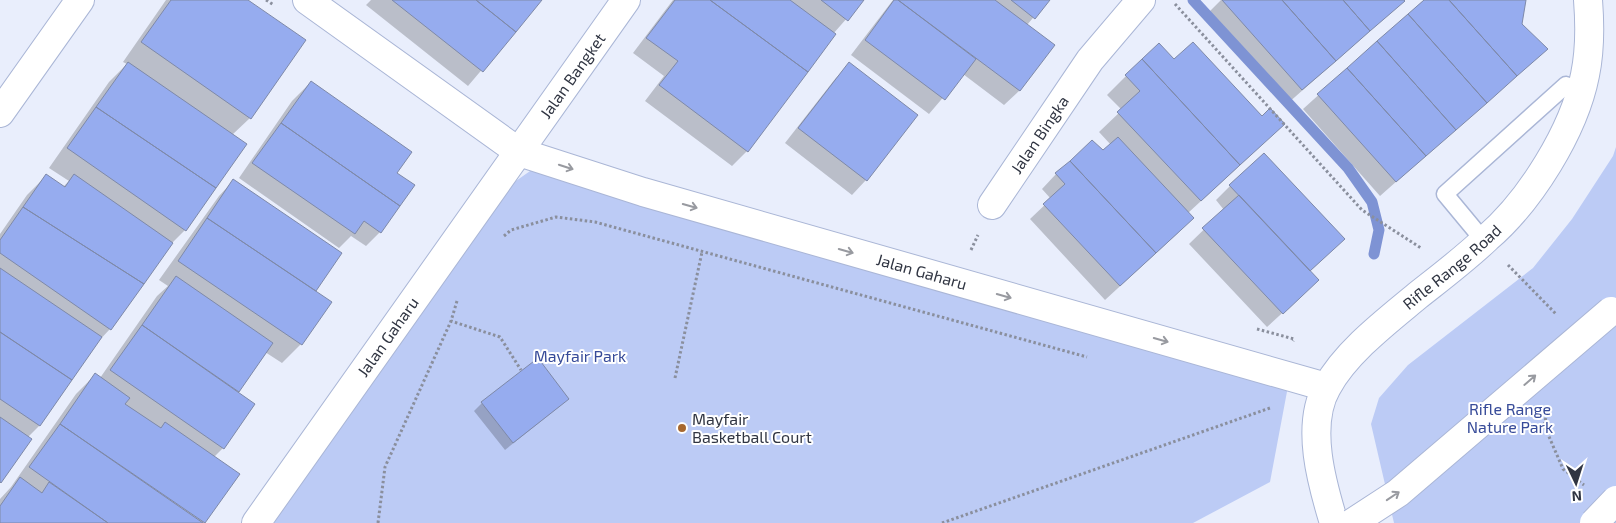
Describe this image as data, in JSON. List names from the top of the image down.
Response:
{
  "streets": {
    "main road": [
      "Jalan Bangket",
      "Jalan Bingka",
      "Rifle Range Road",
      "Jalan Gaharu"
    ]
  },
  "crossings": [
    ["Jalan Bangket", "Jalan Gaharu"],
    ["Rifle Range Road", "Jalan Gaharu"]
  ],
  "one_way": ["Jalan Gaharu"],
  "parks": ["Mayfair Park", "Rifle Range Nature Park"],
  "places": ["Mayfair Basketball Court"],
  "north": "bottom"
}
